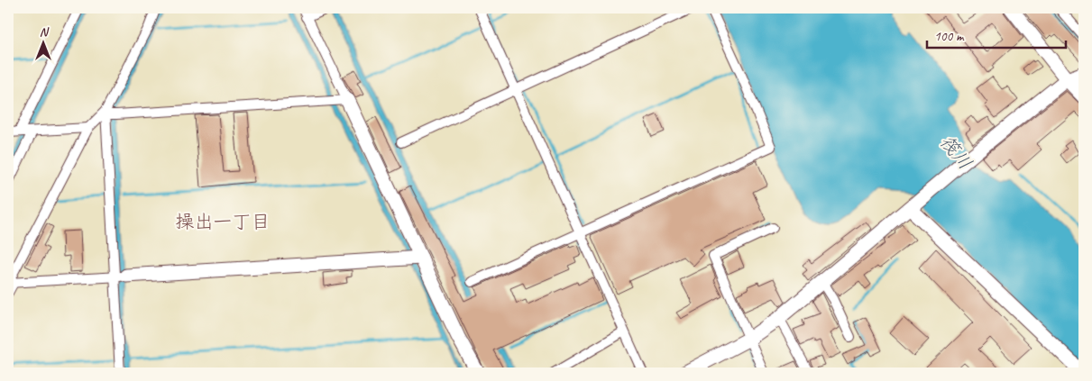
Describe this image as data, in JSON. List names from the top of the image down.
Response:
{
  "districts": ["操出一丁目"],
  "water": ["筏川"],
  "scale_bar": "100 m",
  "north": "top"
}
